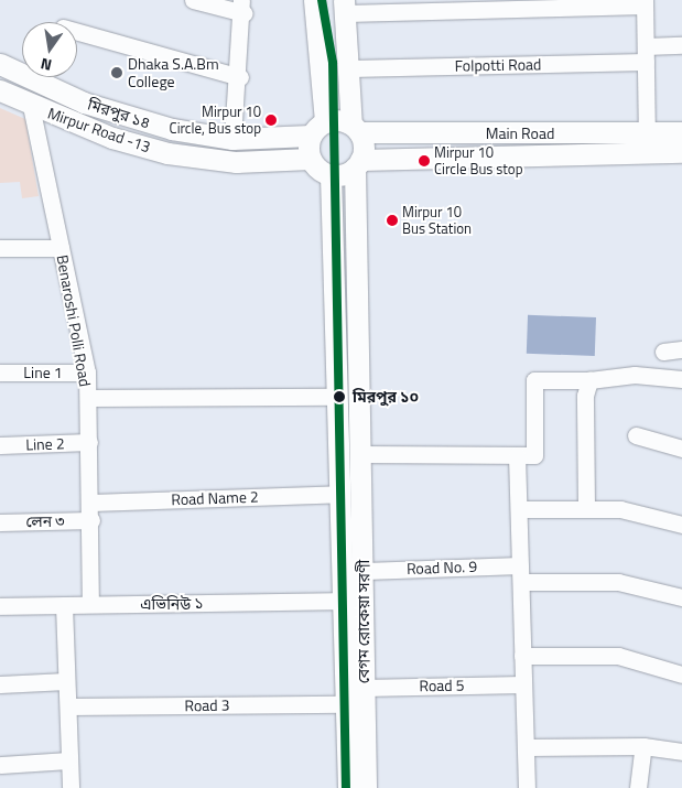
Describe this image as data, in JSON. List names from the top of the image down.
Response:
{
  "streets": {
    "main road": [
      "মিরপুর ১৪",
      "Mirpur Road -13",
      "Main Road",
      "বেগম রোকেয়া সরণী"
    ],
    "street": [
      "Folpotti Road",
      "Benaroshi Polli Road",
      "Line 1",
      "Line 2",
      "Road Name 2",
      "লেন ৩",
      "Road No. 9",
      "এভিনিউ ১",
      "Road 5",
      "Road 3"
    ]
  },
  "crossings": [
    ["মিরপুর ১৪", "Main Road"],
    ["Mirpur Road -13", "Benaroshi Polli Road"],
    ["Main Road", "বেগম রোকেয়া সরণী"],
    ["Benaroshi Polli Road", "Line 1"],
    ["Benaroshi Polli Road", "Line 2"],
    ["Benaroshi Polli Road", "Road Name 2"],
    ["Benaroshi Polli Road", "লেন ৩"],
    ["Benaroshi Polli Road", "এভিনিউ ১"],
    ["Road Name 2", "বেগম রোকেয়া সরণী"],
    ["Road No. 9", "বেগম রোকেয়া সরণী"],
    ["এভিনিউ ১", "বেগম রোকেয়া সরণী"],
    ["বেগম রোকেয়া সরণী", "Road 5"],
    ["বেগম রোকেয়া সরণী", "Road 3"]
  ],
  "places": [
    "Dhaka S.A.Bm College",
    "Mirpur 10 Circle, Bus stop",
    "Mirpur 10 Circle Bus stop",
    "Mirpur 10 Bus Station",
    "মিরপুর ১০"
  ],
  "north": "bottom"
}
